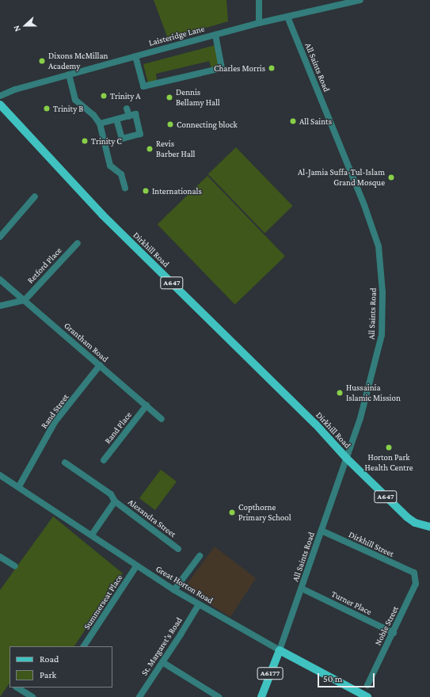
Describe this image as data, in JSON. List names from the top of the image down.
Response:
{
  "streets": {
    "main road": [
      "Dirkhill Road",
      "A647",
      "Great Horton Road",
      "A6177"
    ],
    "street": [
      "Laisteridge Lane",
      "All Saints Road",
      "Retford Place",
      "Grantham Road",
      "Rand Street",
      "Rand Place",
      "Alexandra Street",
      "Dirkhill Street",
      "Summerseat Place",
      "Turner Place",
      "Noble Street",
      "St. Margaret's Road"
    ]
  },
  "crossings": [
    ["Laisteridge Lane", "All Saints Road"],
    ["All Saints Road", "Dirkhill Road"],
    ["All Saints Road", "A647"],
    ["All Saints Road", "Dirkhill Street"],
    ["All Saints Road", "Great Horton Road"],
    ["All Saints Road", "Turner Place"],
    ["All Saints Road", "A6177"],
    ["Dirkhill Road", "A647"],
    ["Retford Place", "Grantham Road"],
    ["Grantham Road", "Rand Street"],
    ["Grantham Road", "Rand Place"],
    ["Rand Street", "Great Horton Road"],
    ["Alexandra Street", "Great Horton Road"],
    ["Dirkhill Street", "Noble Street"],
    ["Great Horton Road", "Summerseat Place"],
    ["Great Horton Road", "St. Margaret's Road"],
    ["Great Horton Road", "A6177"],
    ["Turner Place", "Noble Street"]
  ],
  "places": [
    "Dixons McMillan Academy",
    "Charles Morris",
    "Trinity A",
    "Dennis Bellamy Hall",
    "Trinity B",
    "All Saints",
    "Connecting block",
    "Trinity C",
    "Revis Barber Hall",
    "Al-Jamia Suffa-Tul-Islam Grand Mosque",
    "Internationals",
    "Hussainia Islamic Mission",
    "Horton Park Health Centre",
    "Copthorne Primary School"
  ],
  "legend": ["Road", "Park"],
  "scale_bar": "50 m",
  "north": "left"
}
